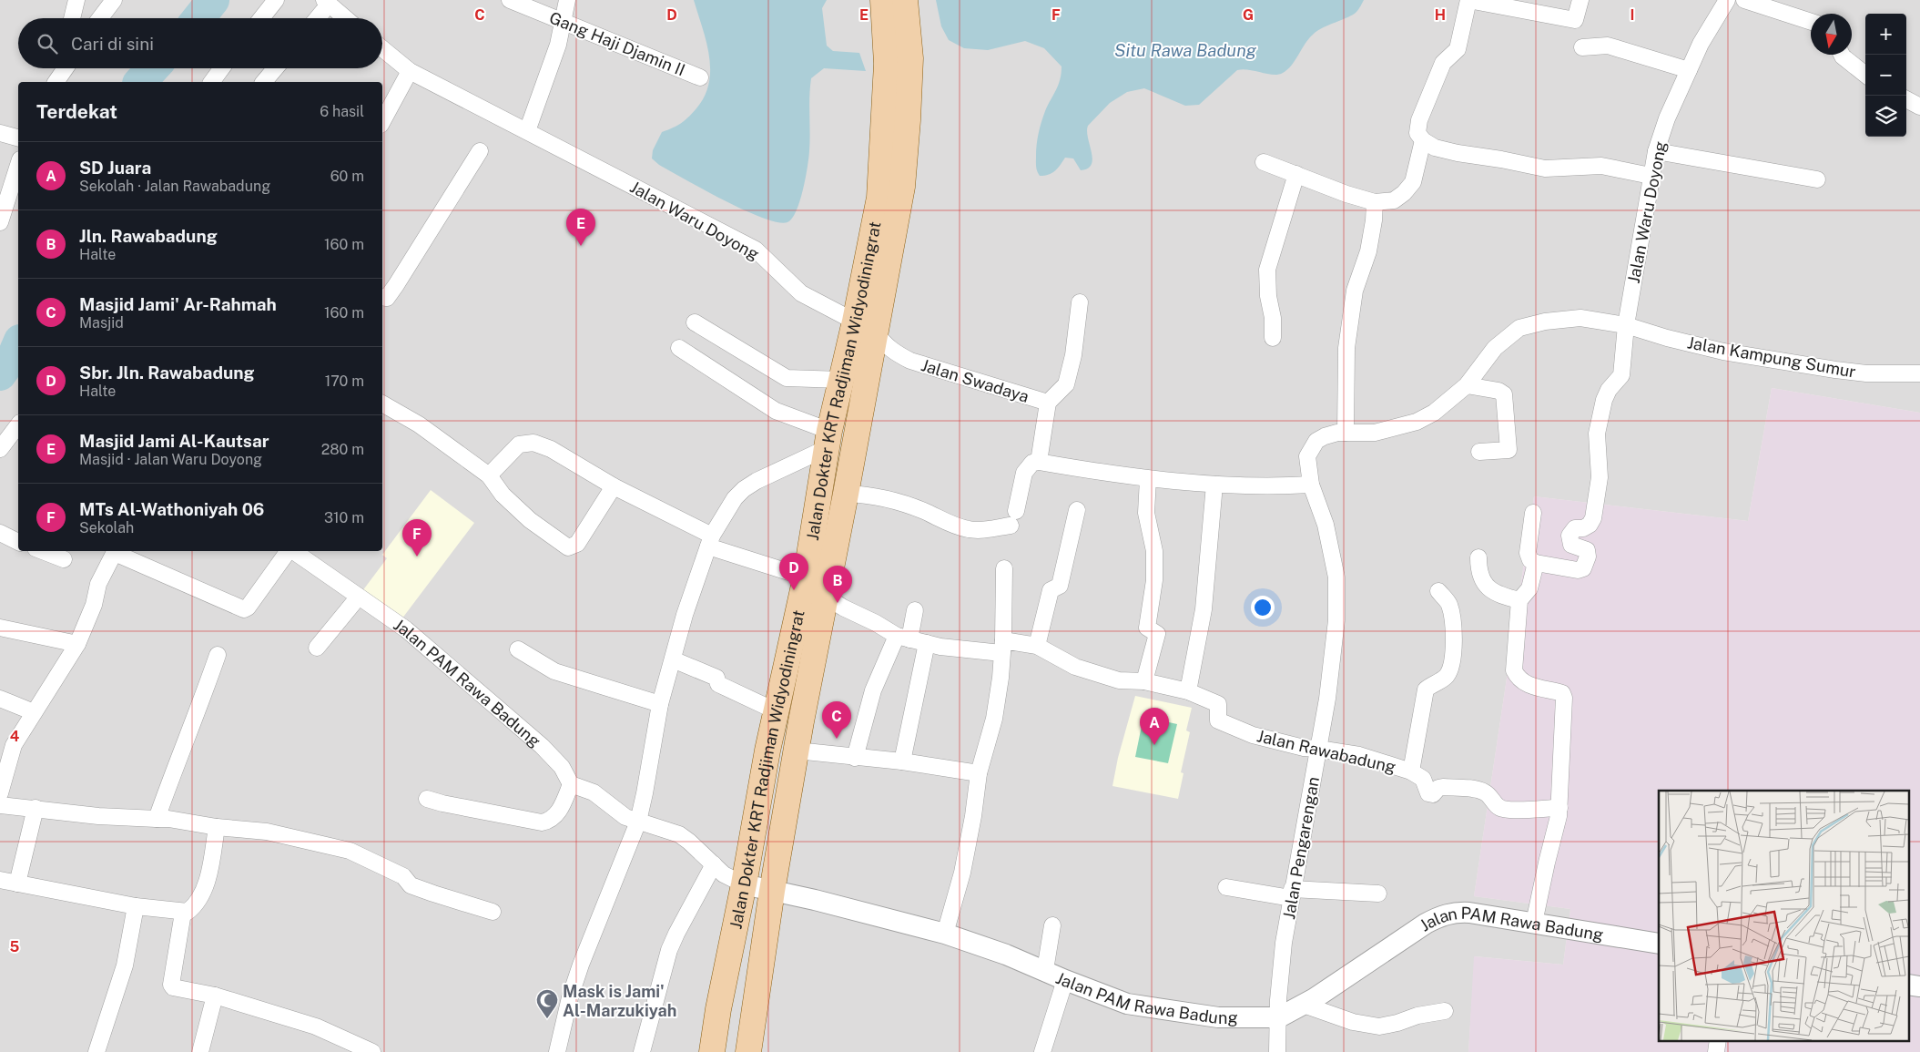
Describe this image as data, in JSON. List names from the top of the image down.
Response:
{
  "streets": {
    "main road": ["Jalan Dokter KRT Radjiman Widyodiningrat"],
    "street": [
      "Gang Haji Djamin II",
      "Jalan Waru Doyong",
      "Jalan Kampung Sumur",
      "Jalan Swadaya",
      "Jalan PAM Rawa Badung",
      "Jalan Rawabadung",
      "Jalan Pengarengan"
    ]
  },
  "crossings": [
    ["Jalan Waru Doyong", "Jalan Kampung Sumur"],
    ["Jalan Waru Doyong", "Jalan Dokter KRT Radjiman Widyodiningrat"],
    ["Jalan Waru Doyong", "Jalan Swadaya"],
    ["Jalan Kampung Sumur", "Jalan Pengarengan"],
    ["Jalan Dokter KRT Radjiman Widyodiningrat", "Jalan Swadaya"],
    ["Jalan Dokter KRT Radjiman Widyodiningrat", "Jalan PAM Rawa Badung"],
    ["Jalan Dokter KRT Radjiman Widyodiningrat", "Jalan Rawabadung"],
    ["Jalan PAM Rawa Badung", "Jalan Pengarengan"],
    ["Jalan Rawabadung", "Jalan Pengarengan"]
  ],
  "water": ["Situ Rawa Badung"],
  "places": {
    "mosque": ["Mask is Jami' Al-Marzukiyah"]
  },
  "north": "bottom",
  "page": {
    "map_buttons": ["+", "−"],
    "search": "Cari di sini",
    "heading": ["Terdekat", "6 hasil"],
    "list": [
      {
        "mark": "A",
        "name": "SD Juara",
        "note": "Sekolah · Jalan Rawabadung",
        "value": "60 m"
      },
      {
        "mark": "B",
        "name": "Jln. Rawabadung",
        "note": "Halte",
        "value": "160 m"
      },
      {
        "mark": "C",
        "name": "Masjid Jami' Ar-Rahmah",
        "note": "Masjid",
        "value": "160 m"
      },
      {
        "mark": "D",
        "name": "Sbr. Jln. Rawabadung",
        "note": "Halte",
        "value": "170 m"
      },
      {
        "mark": "E",
        "name": "Masjid Jami Al-Kautsar",
        "note": "Masjid · Jalan Waru Doyong",
        "value": "280 m"
      },
      {
        "mark": "F",
        "name": "MTs Al-Wathoniyah 06",
        "note": "Sekolah",
        "value": "310 m"
      }
    ],
    "pins": [
      "E",
      "F",
      "D",
      "B",
      "C",
      "A"
    ]
  },
  "grid": {
    "columns": [
      "C",
      "D",
      "E",
      "F",
      "G",
      "H",
      "I"
    ],
    "rows": ["4", "5"]
  }
}
